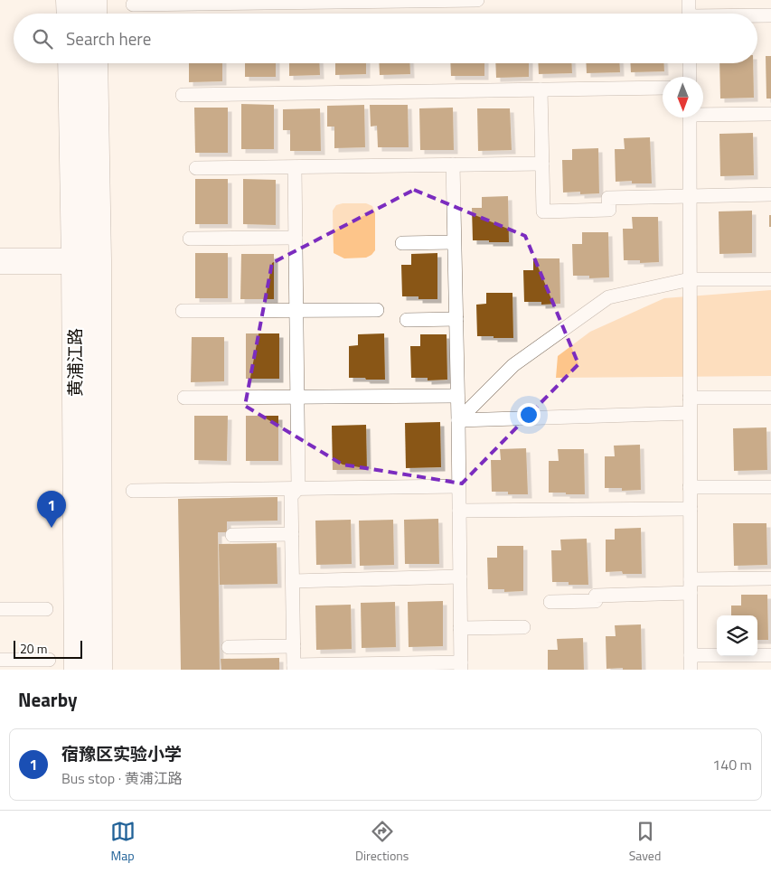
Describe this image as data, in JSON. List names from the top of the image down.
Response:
{
  "streets": {
    "street": ["黄浦江路"]
  },
  "scale_bar": "20 m",
  "north": "bottom",
  "page": {
    "search": "Search here",
    "pins": "1",
    "scale": "20 m",
    "heading": "Nearby",
    "list": [
      {
        "mark": "1",
        "name": "宿豫区实验小学",
        "note": "Bus stop · 黄浦江路",
        "value": "140 m"
      }
    ],
    "nav": ["Map", "Directions", "Saved"]
  }
}
